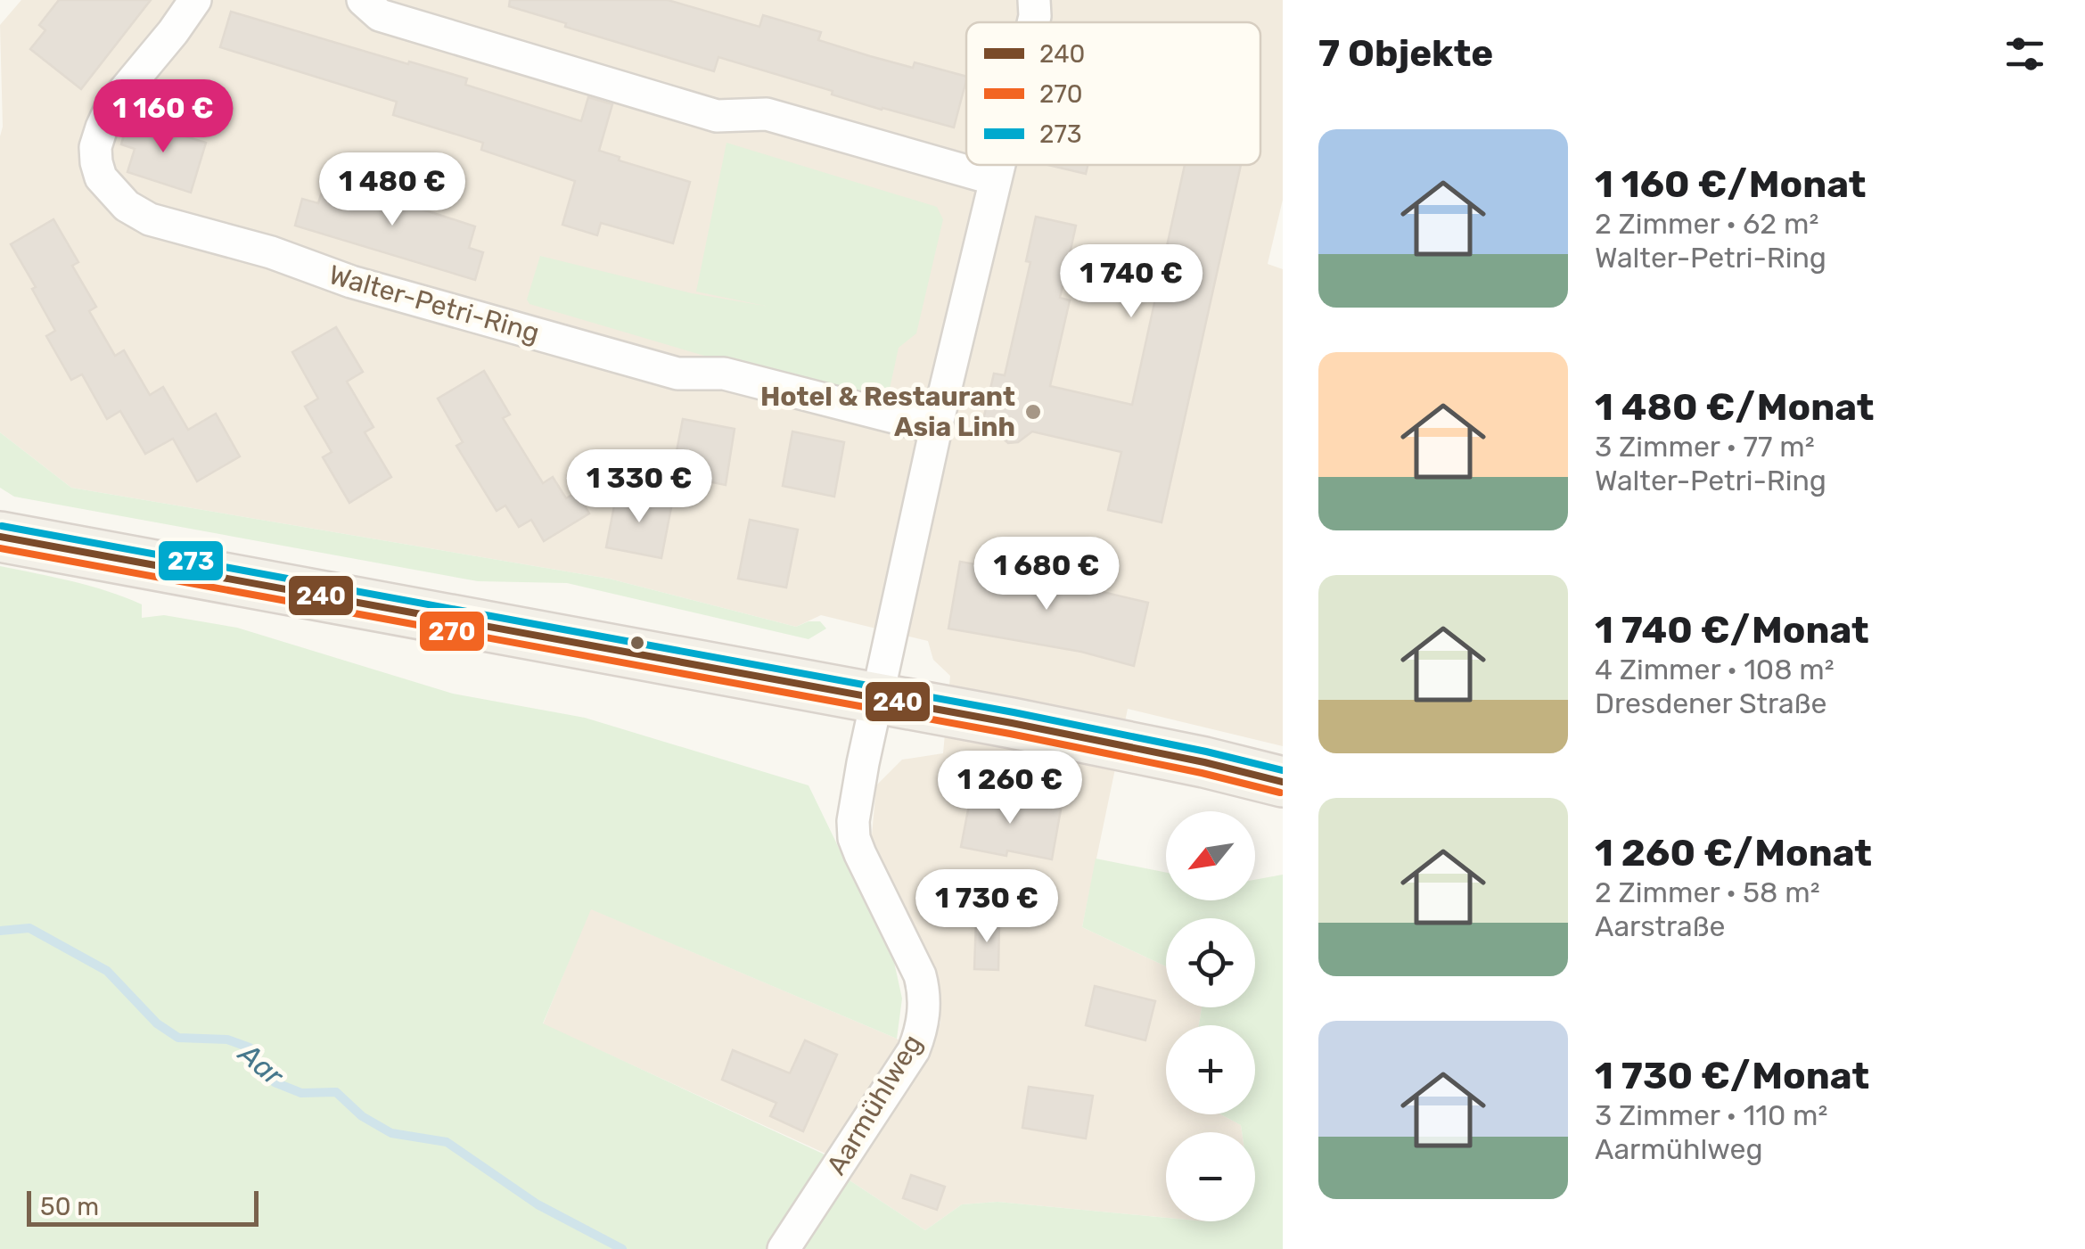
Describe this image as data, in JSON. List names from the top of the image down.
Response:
{
  "streets": {
    "street": ["Walter-Petri-Ring", "Aarmühlweg"]
  },
  "crossings": [
    ["Walter-Petri-Ring", "Aarmühlweg"]
  ],
  "water": ["Aar"],
  "places": ["Hotel & Restaurant Asia Linh"],
  "lines": ["transit line 273", "transit line 240", "transit line 270"],
  "legend": ["240", "270", "273"],
  "scale_bar": "50 m",
  "north": "bottom left",
  "page": {
    "heading": "7 Objekte",
    "price": [
      "1 160 €",
      "1 480 €",
      "1 740 €",
      "1 330 €",
      "1 680 €",
      "1 260 €",
      "1 730 €"
    ],
    "list": [
      {
        "name": "1 160 €/Monat",
        "note": "2 Zimmer · 62 m² · Walter-Petri-Ring"
      },
      {
        "name": "1 480 €/Monat",
        "note": "3 Zimmer · 77 m² · Walter-Petri-Ring"
      },
      {
        "name": "1 740 €/Monat",
        "note": "4 Zimmer · 108 m² · Dresdener Straße"
      },
      {
        "name": "1 260 €/Monat",
        "note": "2 Zimmer · 58 m² · Aarstraße"
      },
      {
        "name": "1 730 €/Monat",
        "note": "3 Zimmer · 110 m² · Aarmühlweg"
      }
    ],
    "map_buttons": ["+", "−"],
    "scale": "50 m"
  }
}
